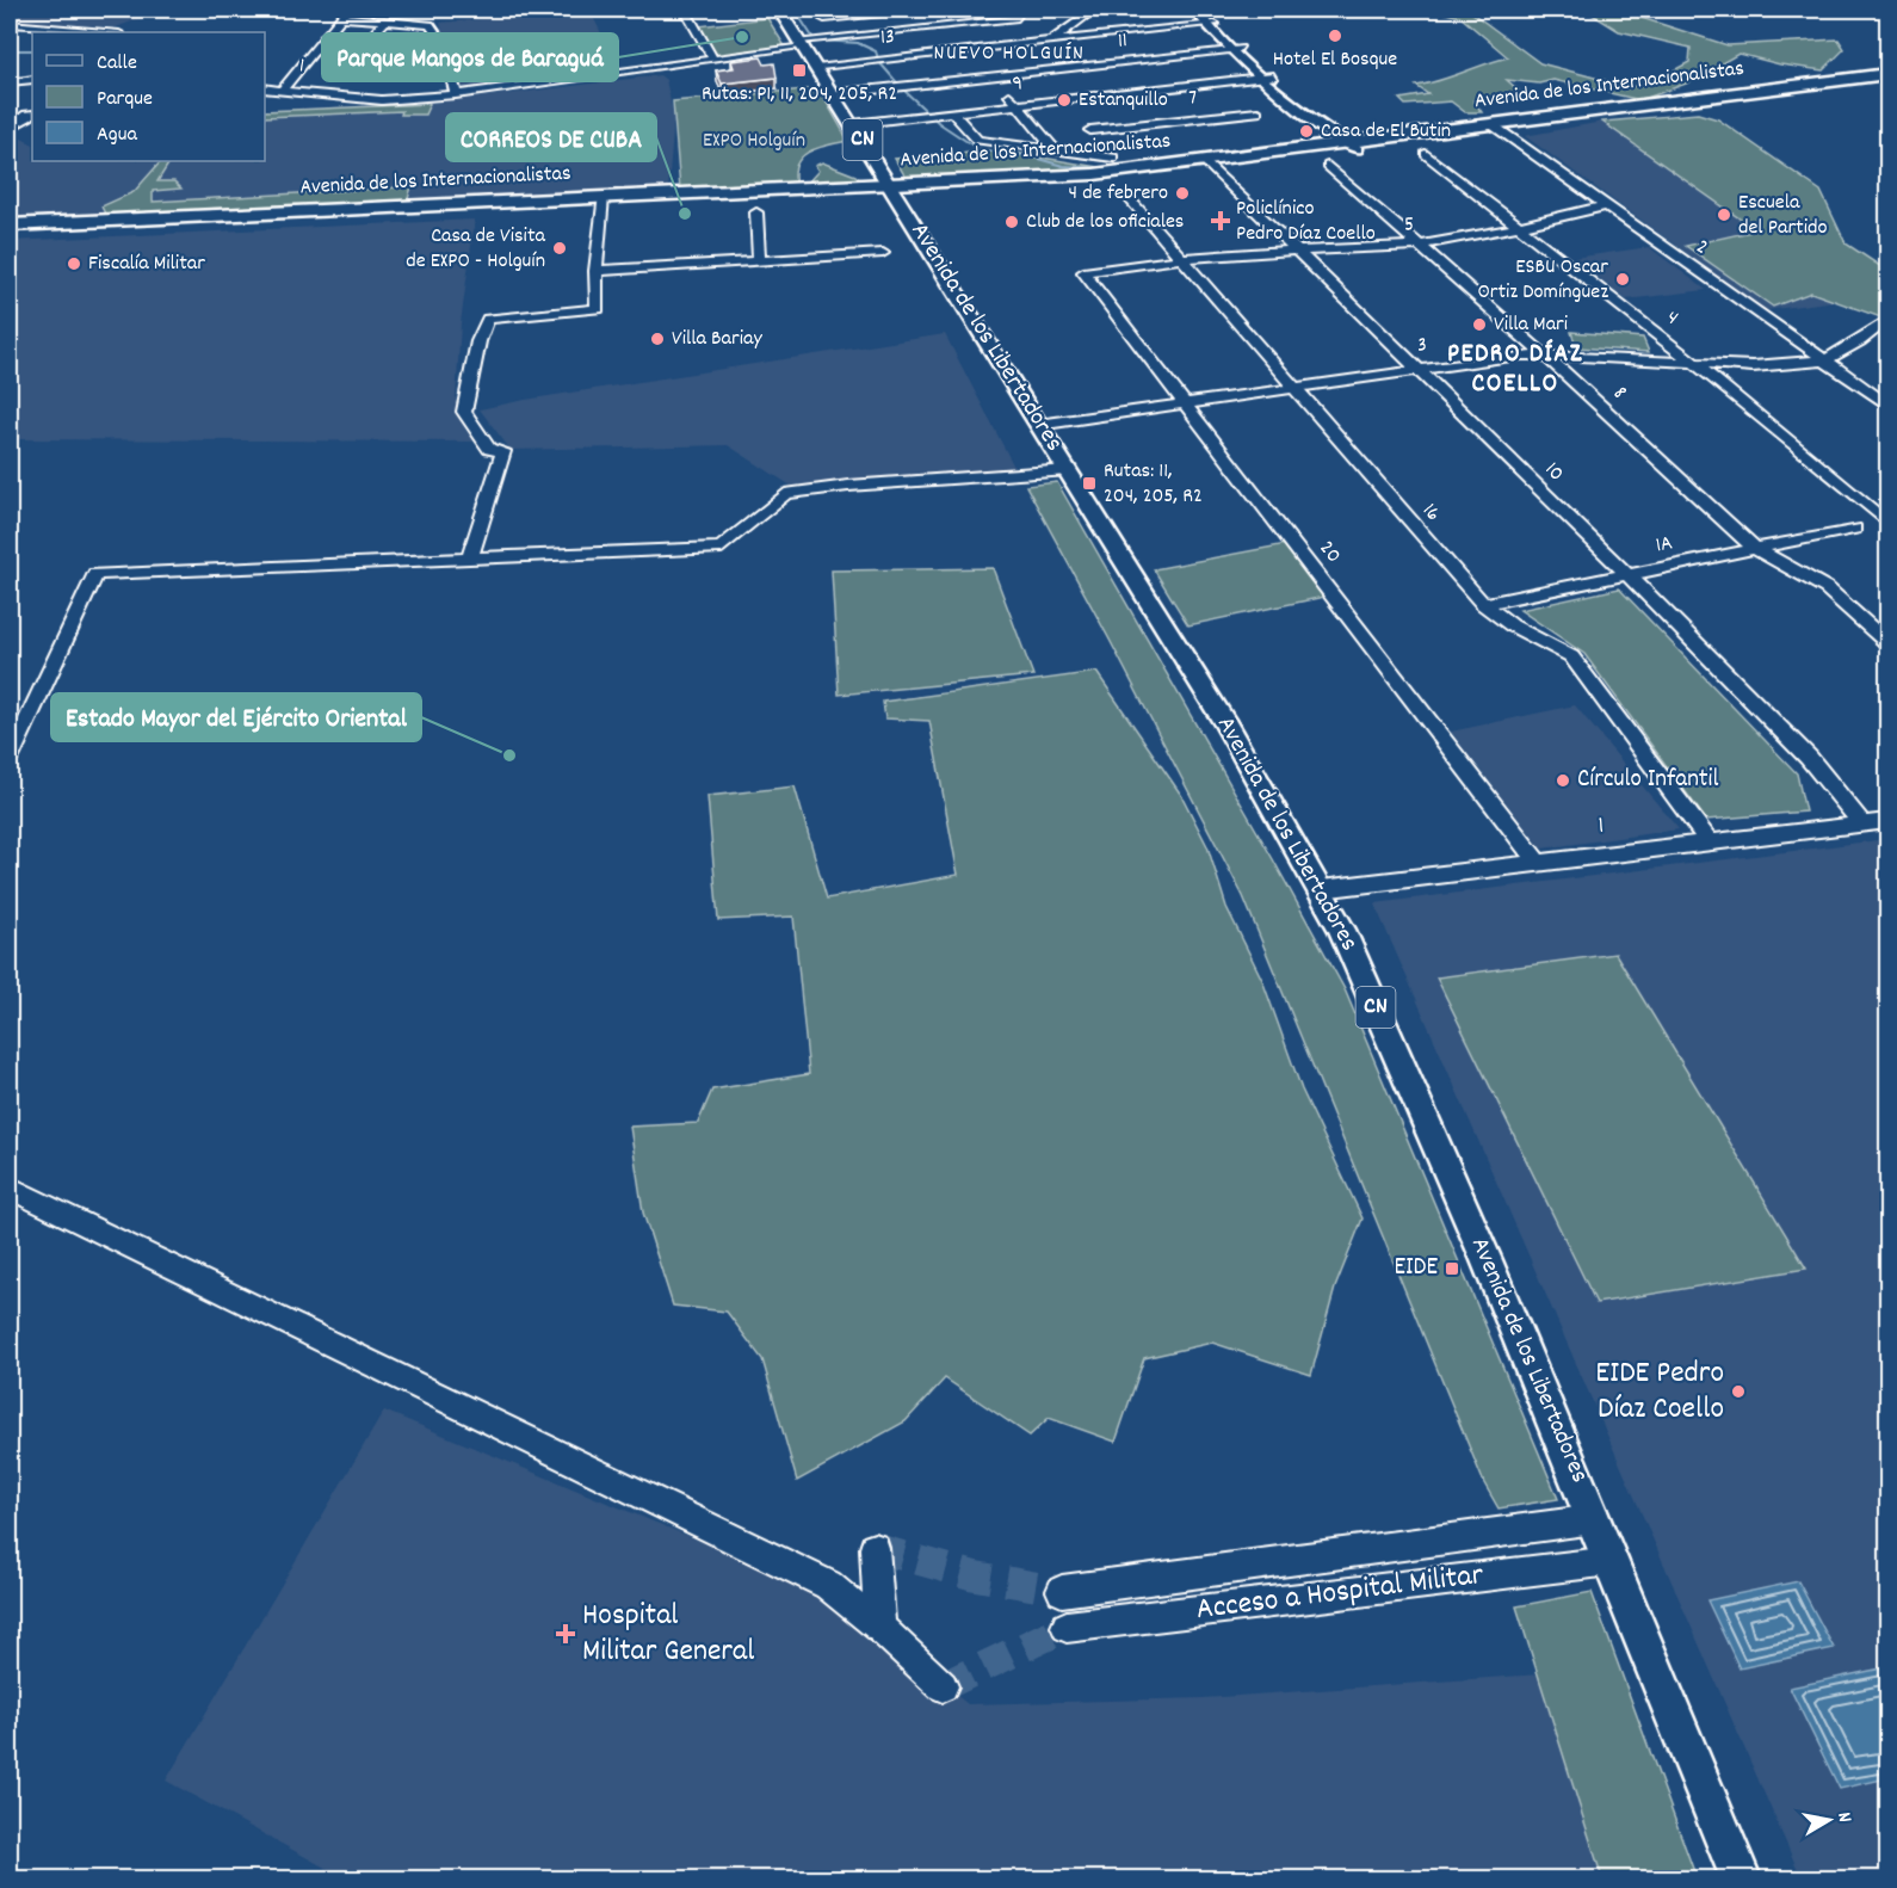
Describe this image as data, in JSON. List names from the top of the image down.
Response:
{
  "streets": {
    "highway": ["Avenida de los Internacionalistas"],
    "main road": ["CN", "Avenida de los Libertadores"],
    "street": [
      "13",
      "11",
      "1",
      "9",
      "7",
      "5",
      "2",
      "4",
      "3",
      "8",
      "10",
      "16",
      "1A",
      "20",
      "Acceso a Hospital Militar"
    ]
  },
  "crossings": [
    ["13", "11"],
    ["13", "1"],
    ["11", "1"],
    ["1", "Avenida de los Libertadores"],
    ["1", "10"],
    ["1", "16"],
    ["1", "20"],
    ["9", "Avenida de los Libertadores"],
    ["Avenida de los Internacionalistas", "2"],
    ["Avenida de los Internacionalistas", "Avenida de los Libertadores"],
    ["Avenida de los Internacionalistas", "10"],
    ["5", "2"],
    ["5", "4"],
    ["5", "8"],
    ["5", "10"],
    ["5", "16"],
    ["5", "20"],
    ["2", "3"],
    ["4", "3"],
    ["Avenida de los Libertadores", "3"],
    ["Avenida de los Libertadores", "Acceso a Hospital Militar"],
    ["3", "8"],
    ["3", "10"],
    ["3", "16"],
    ["3", "20"],
    ["8", "1A"],
    ["10", "1A"],
    ["16", "1A"]
  ],
  "districts": ["NUEVO HOLGUÍN", "PEDRO DÍAZ COELLO"],
  "parks": ["EXPO Holguín"],
  "places": {
    "other": [
      "Hotel El Bosque",
      "Parque Mangos de Baraguá",
      "Estanquillo",
      "Casa de El Butin",
      "4 de febrero",
      "CORREOS DE CUBA",
      "Escuela del Partido",
      "Club de los oficiales",
      "Casa de Visita de EXPO - Holguín",
      "Fiscalía Militar",
      "ESBU Oscar Ortiz Domínguez",
      "Villa Mari",
      "Villa Bariay",
      "Estado Mayor del Ejército Oriental",
      "Círculo Infantil",
      "EIDE Pedro Díaz Coello"
    ],
    "transit": ["Rutas: P1, 11, 204, 205, R2", "Rutas: 11, 204, 205, R2", "EIDE"],
    "health": ["Policlínico Pedro Díaz Coello", "Hospital Militar General"]
  },
  "legend": ["Calle", "Parque", "Agua"],
  "north": "right"
}
